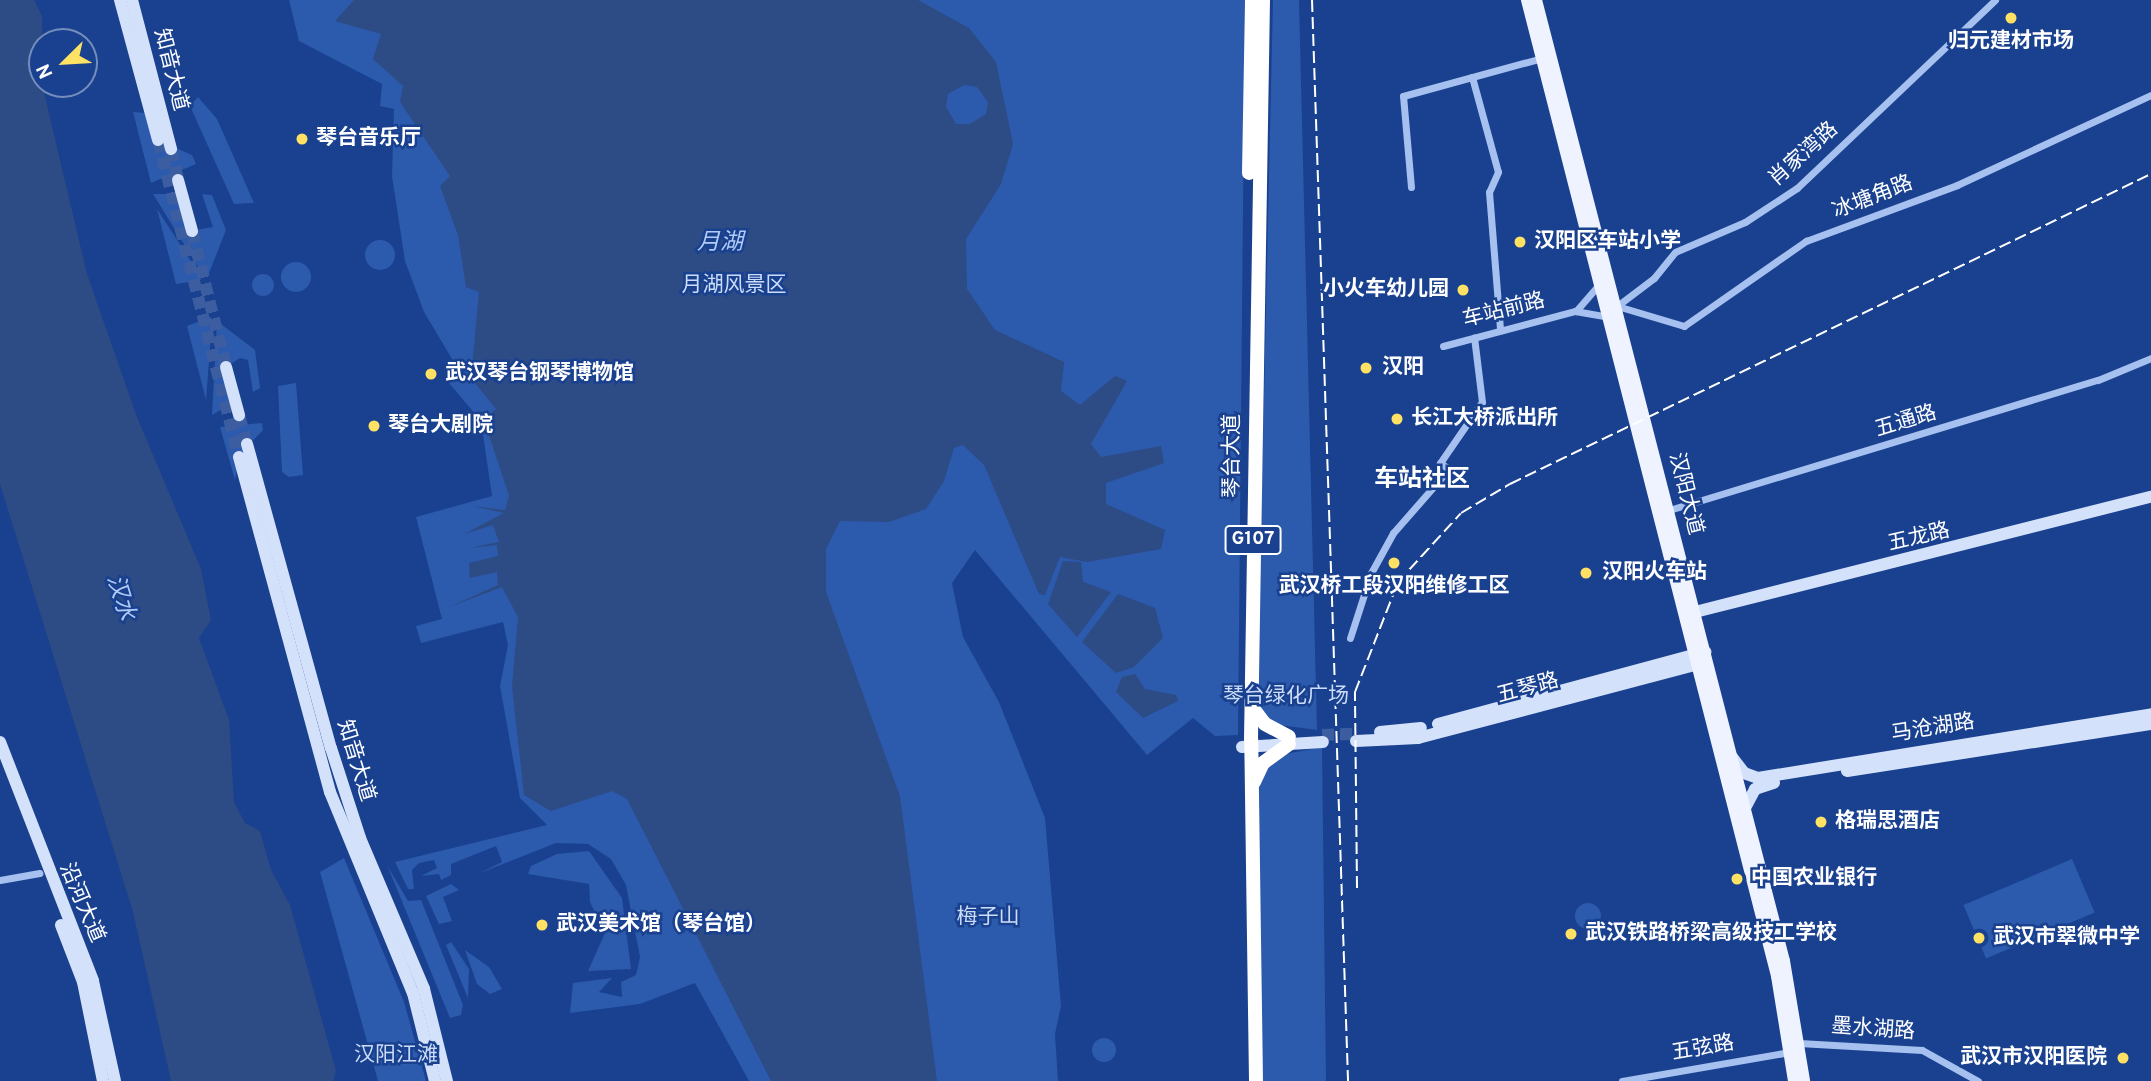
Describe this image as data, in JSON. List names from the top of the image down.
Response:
{
  "streets": {
    "highway": ["琴台大道", "G107"],
    "main road": [
      "知音大道",
      "汉阳大道",
      "五龙路",
      "五琴路",
      "马沧湖路",
      "沿河大道"
    ],
    "street": [
      "肖家湾路",
      "冰塘角路",
      "车站前路",
      "五通路",
      "墨水湖路",
      "五弦路"
    ]
  },
  "crossings": [
    ["肖家湾路", "冰塘角路"],
    ["肖家湾路", "汉阳大道"],
    ["冰塘角路", "汉阳大道"],
    ["五通路", "汉阳大道"],
    ["汉阳大道", "五龙路"],
    ["汉阳大道", "五琴路"],
    ["汉阳大道", "马沧湖路"],
    ["汉阳大道", "墨水湖路"],
    ["汉阳大道", "五弦路"],
    ["墨水湖路", "五弦路"]
  ],
  "districts": ["车站社区"],
  "water": ["月湖", "汉水"],
  "parks": [
    "月湖风景区",
    "琴台绿化广场",
    "梅子山",
    "汉阳江滩"
  ],
  "places": [
    "归元建材市场",
    "琴台音乐厅",
    "汉阳区车站小学",
    "小火车幼儿园",
    "汉阳",
    "武汉琴台钢琴博物馆",
    "长江大桥派出所",
    "琴台大剧院",
    "武汉桥工段汉阳维修工区",
    "汉阳火车站",
    "格瑞思酒店",
    "中国农业银行",
    "武汉美术馆（琴台馆）",
    "武汉铁路桥梁高级技工学校",
    "武汉市翠微中学",
    "武汉市汉阳医院"
  ],
  "north": "bottom left"
}
